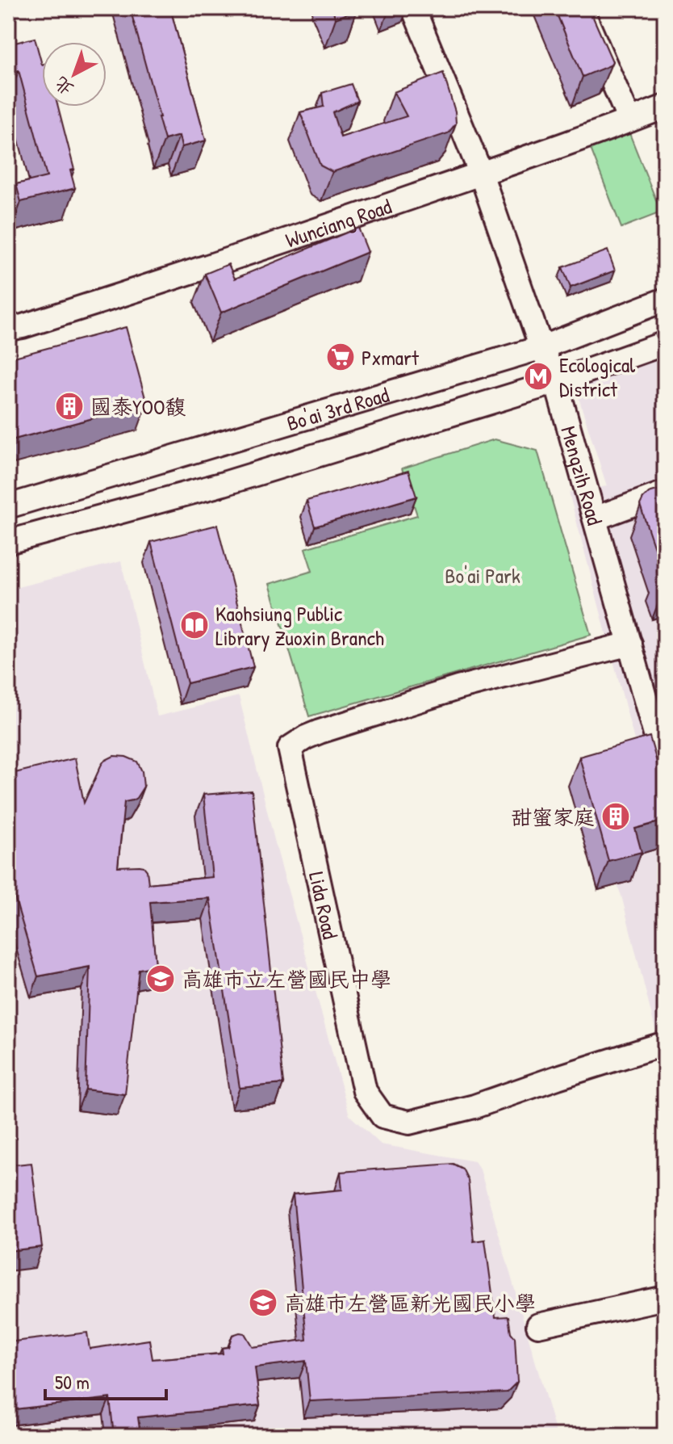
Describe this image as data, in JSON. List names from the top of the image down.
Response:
{
  "streets": {
    "street": [
      "Wunciang Road",
      "Bo'ai 3rd Road",
      "Mengzih Road",
      "Lida Road"
    ]
  },
  "crossings": [
    ["Wunciang Road", "Mengzih Road"],
    ["Bo'ai 3rd Road", "Mengzih Road"],
    ["Mengzih Road", "Lida Road"]
  ],
  "parks": ["Bo'ai Park"],
  "places": {
    "supermarket": ["Pxmart"],
    "metro station": ["Ecological District"],
    "building": ["國泰YOO馥", "甜蜜家庭"],
    "library": ["Kaohsiung Public Library Zuoxin Branch"],
    "school or university": ["高雄市立左營國民中學", "高雄市左營區新光國民小學"]
  },
  "scale_bar": "50 m",
  "north": "bottom left"
}
